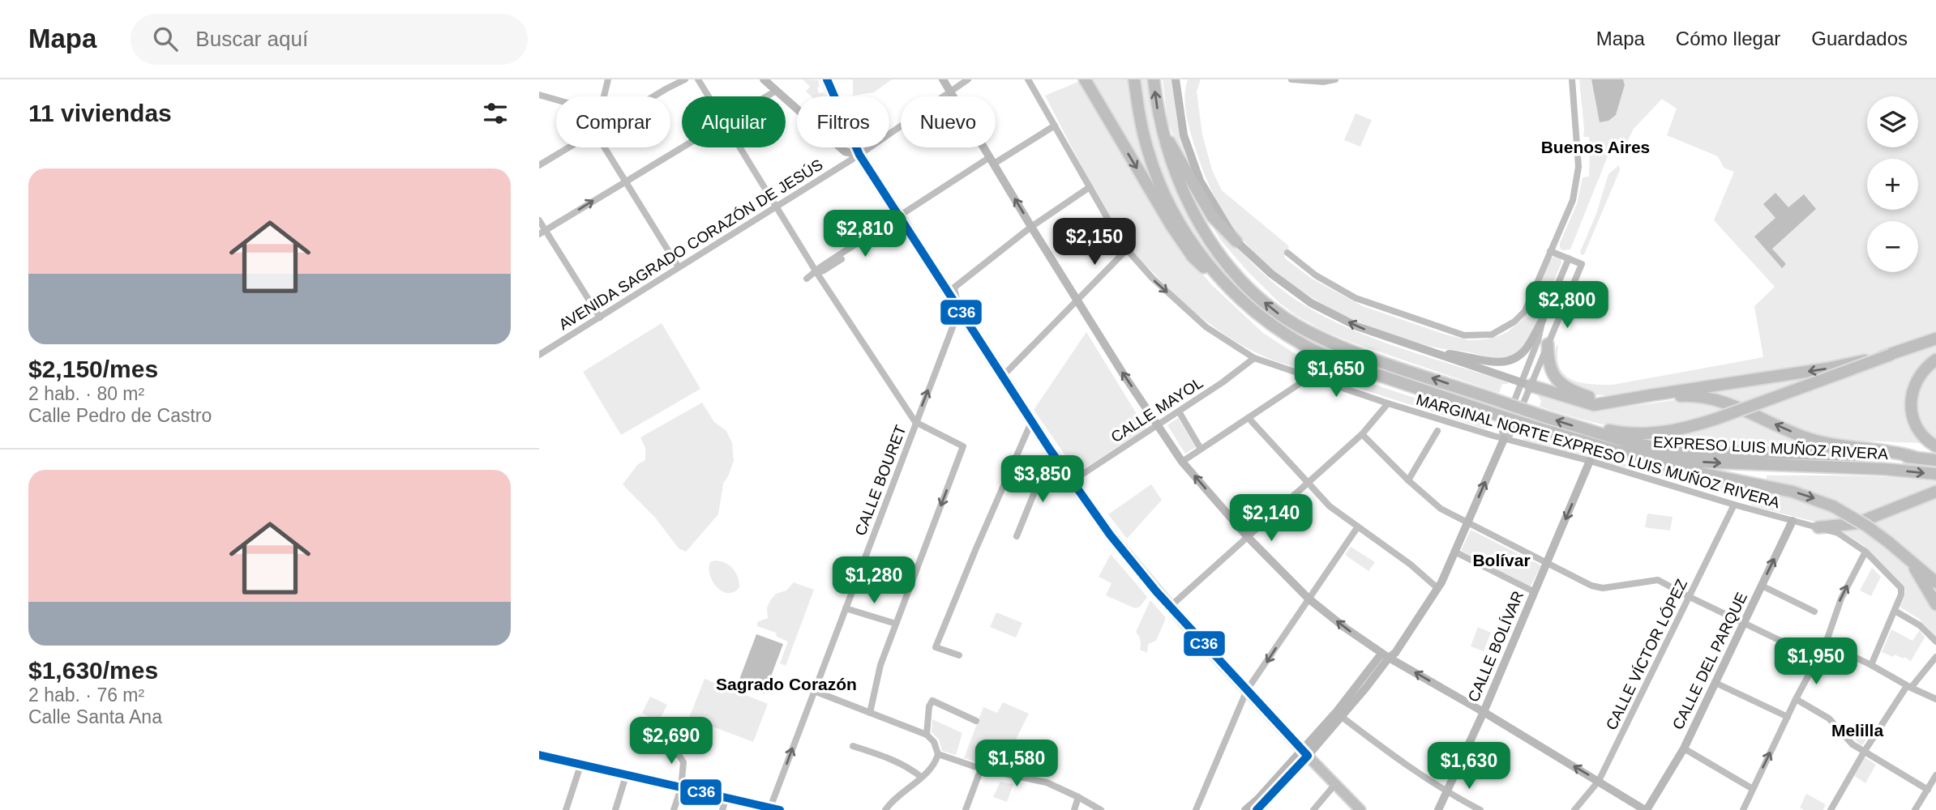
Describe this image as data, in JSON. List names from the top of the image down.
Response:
{
  "streets": {
    "highway": ["EXPRESO LUIS MUÑOZ RIVERA"],
    "street": [
      "AVENIDA SAGRADO CORAZÓN DE JESÚS",
      "CALLE MAYOL",
      "MARGINAL NORTE EXPRESO LUIS MUÑOZ RIVERA",
      "CALLE BOURET",
      "CALLE BOLÍVAR",
      "CALLE VÍCTOR LÓPEZ",
      "CALLE DEL PARQUE"
    ]
  },
  "crossings": [
    ["CALLE MAYOL", "MARGINAL NORTE EXPRESO LUIS MUÑOZ RIVERA"],
    ["MARGINAL NORTE EXPRESO LUIS MUÑOZ RIVERA", "CALLE BOLÍVAR"],
    ["MARGINAL NORTE EXPRESO LUIS MUÑOZ RIVERA", "CALLE VÍCTOR LÓPEZ"],
    ["MARGINAL NORTE EXPRESO LUIS MUÑOZ RIVERA", "CALLE DEL PARQUE"]
  ],
  "one_way": ["CALLE BOURET"],
  "districts": [
    "Buenos Aires",
    "Bolívar",
    "Sagrado Corazón",
    "Melilla"
  ],
  "lines": ["transit line C36"],
  "page": {
    "header": "Mapa",
    "search": "Buscar aquí",
    "nav": ["Mapa", "Cómo llegar", "Guardados"],
    "heading": "11 viviendas",
    "map_buttons": ["+", "−"],
    "chip": [
      "Comprar",
      "Alquilar",
      "Filtros",
      "Nuevo"
    ],
    "list": [
      {
        "name": "$2,150/mes",
        "note": "2 hab. · 80 m² · Calle Pedro de Castro"
      },
      {
        "name": "$1,630/mes",
        "note": "2 hab. · 76 m² · Calle Santa Ana"
      }
    ],
    "price": [
      "$2,810",
      "$2,150",
      "$2,800",
      "$1,650",
      "$3,850",
      "$2,140",
      "$1,280",
      "$1,950",
      "$2,690",
      "$1,580",
      "$1,630"
    ]
  }
}
